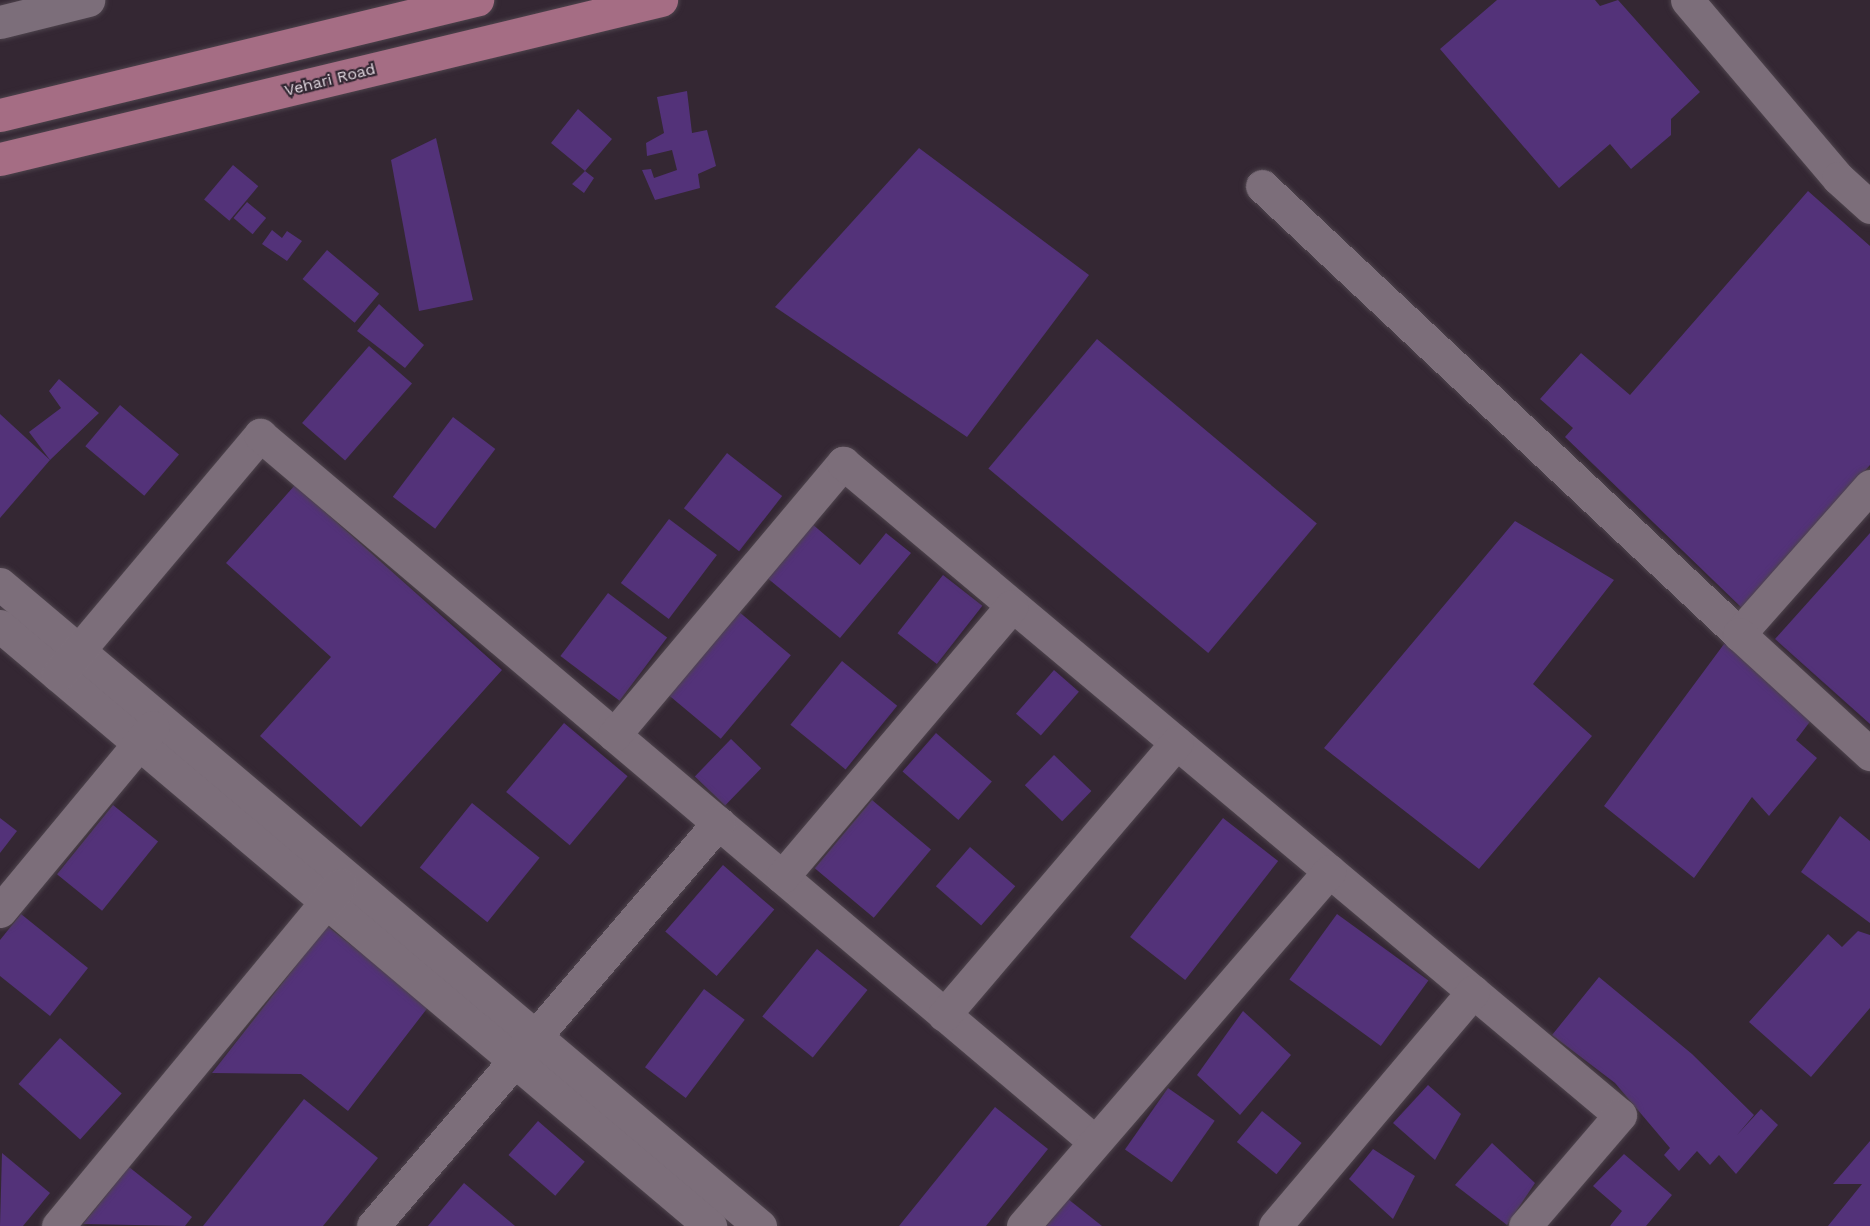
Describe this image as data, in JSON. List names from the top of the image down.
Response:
{
  "streets": {
    "main road": ["Vehari Road"]
  }
}
